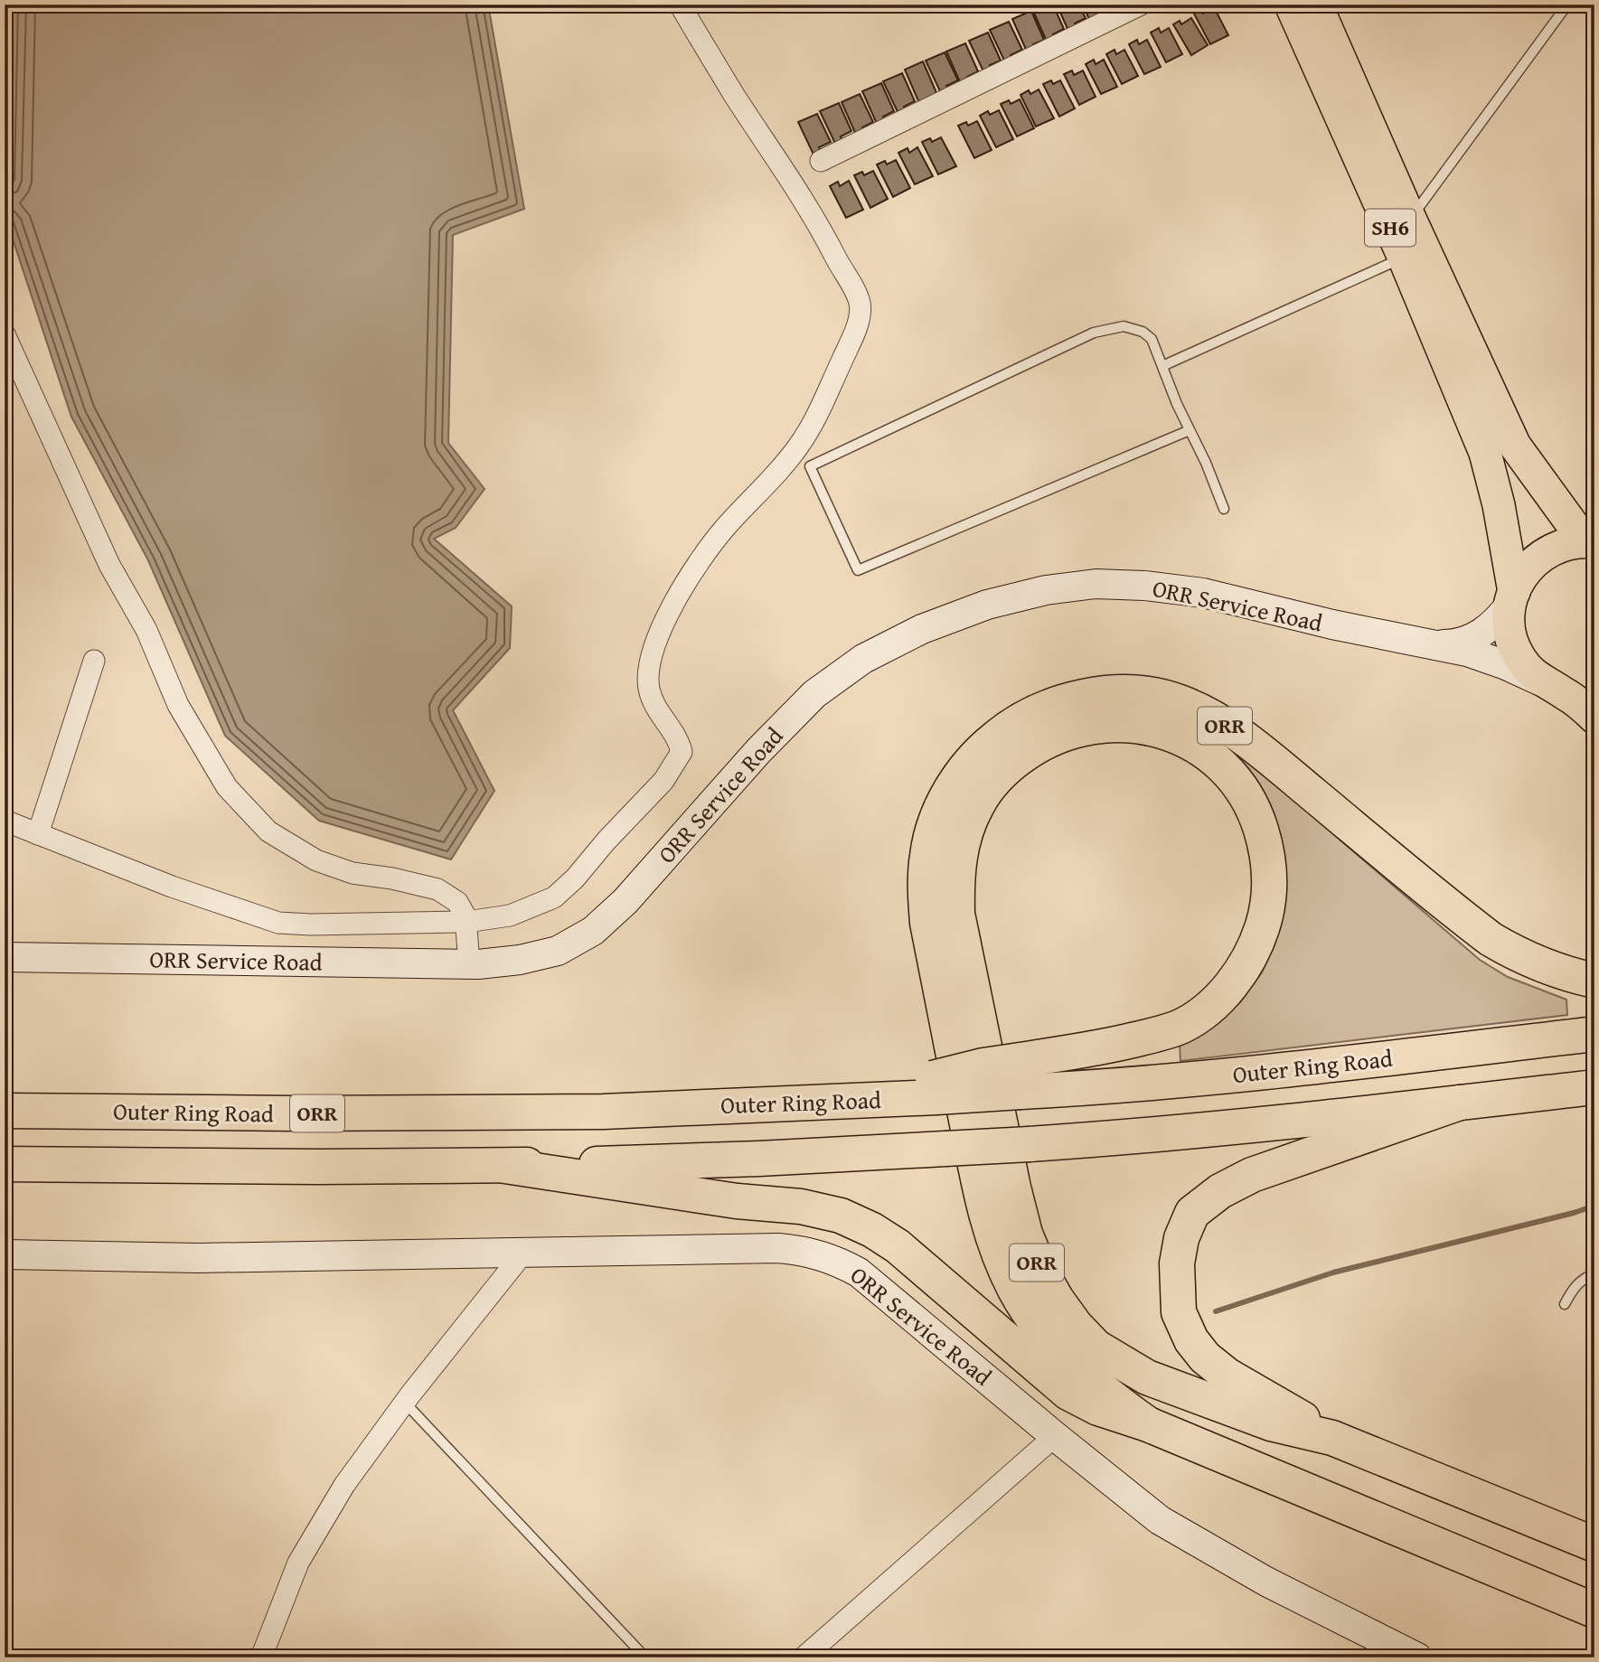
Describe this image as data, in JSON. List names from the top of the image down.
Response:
{
  "streets": {
    "highway": ["ORR", "Outer Ring Road"],
    "main road": ["SH6", "ORR Service Road"]
  },
  "crossings": [
    ["ORR", "Outer Ring Road"]
  ]
}
